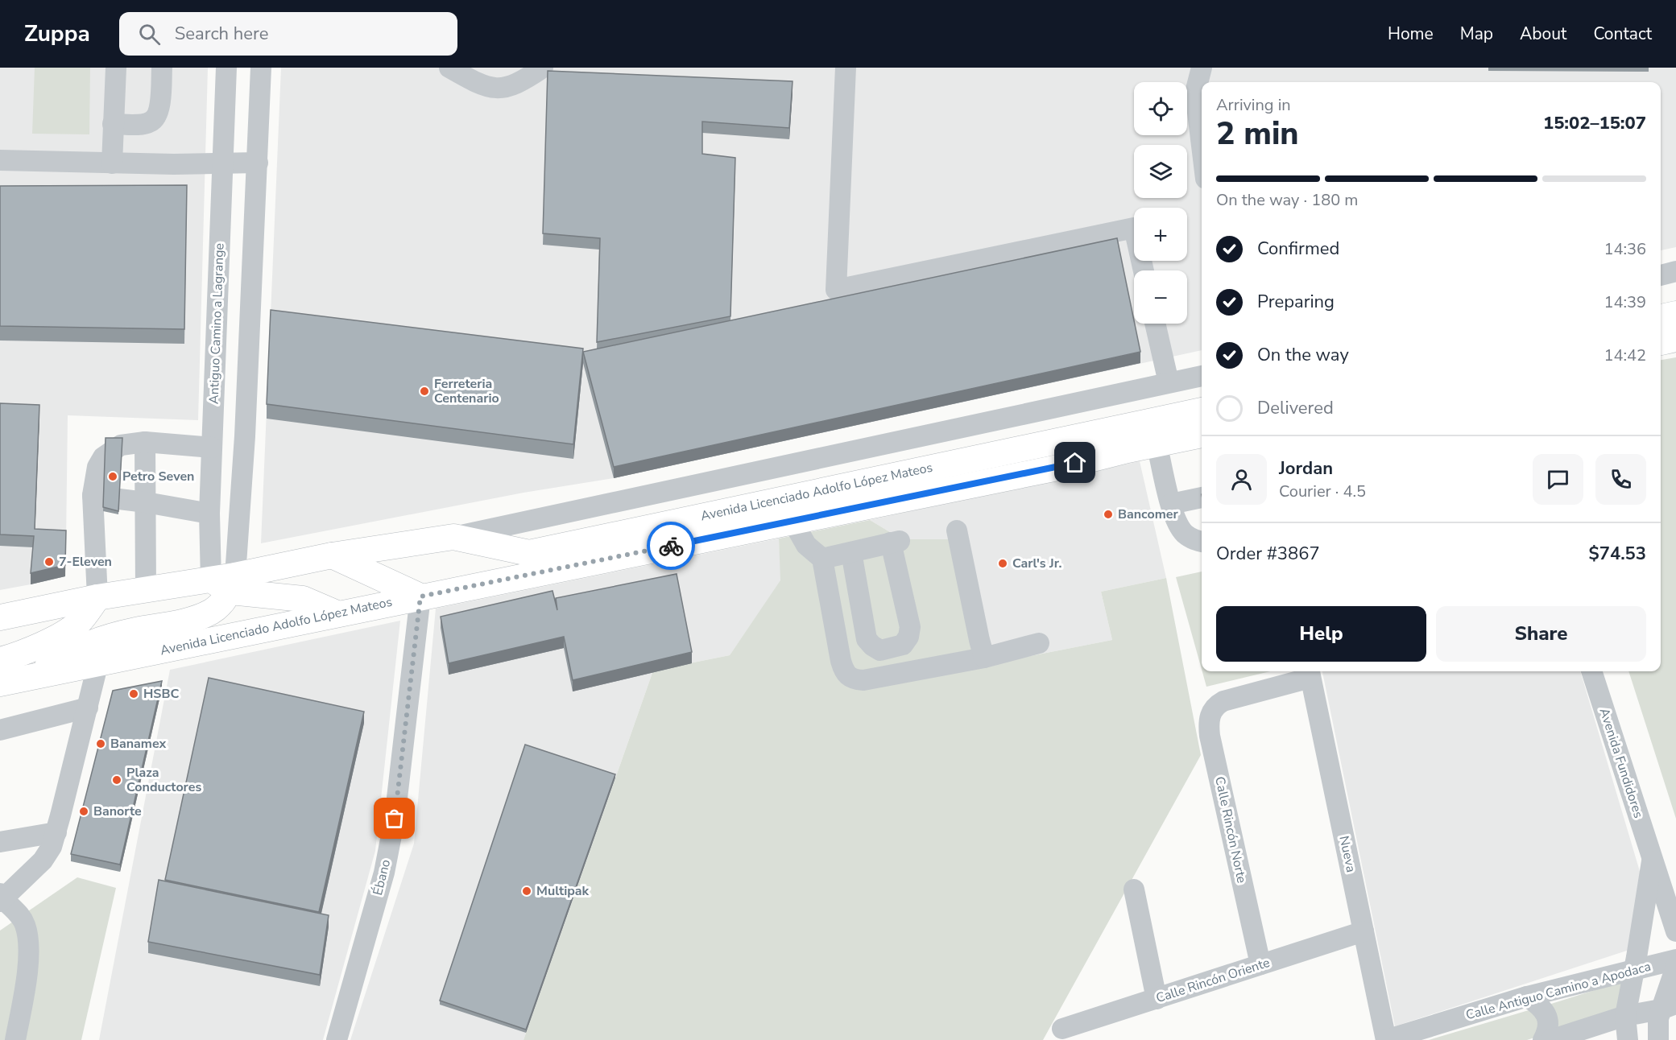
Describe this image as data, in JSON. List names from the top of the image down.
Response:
{
  "streets": {
    "main road": ["Avenida Licenciado Adolfo López Mateos"],
    "street": [
      "Antiguo Camino a Lagrange",
      "Avenida Fundidores",
      "Calle Rincón Norte",
      "Nueva",
      "Ébano",
      "Calle Rincón Oriente",
      "Calle Antiguo Camino a Apodaca"
    ]
  },
  "crossings": [
    ["Antiguo Camino a Lagrange", "Avenida Licenciado Adolfo López Mateos"],
    ["Avenida Licenciado Adolfo López Mateos", "Ébano"],
    ["Avenida Fundidores", "Calle Antiguo Camino a Apodaca"],
    ["Calle Rincón Norte", "Nueva"],
    ["Calle Rincón Norte", "Calle Rincón Oriente"],
    ["Nueva", "Calle Rincón Oriente"],
    ["Nueva", "Calle Antiguo Camino a Apodaca"]
  ],
  "places": [
    "Ferreteria Centenario",
    "Petro Seven",
    "Bancomer",
    "7-Eleven",
    "Carl's Jr.",
    "HSBC",
    "Banamex",
    "Plaza Conductores",
    "Banorte",
    "Multipak"
  ],
  "page": {
    "header": "Zuppa",
    "search": "Search here",
    "nav": [
      "Home",
      "Map",
      "About",
      "Contact"
    ],
    "map_buttons": ["+", "−"],
    "heading": ["2 min", "Arriving in", "15:02–15:07"],
    "panel": [
      "Jordan",
      "Courier · 4.5",
      "Order #3867",
      "$74.53"
    ],
    "bar": "On the way · 180 m",
    "list": [
      ["Confirmed", "14:36"],
      ["Preparing", "14:39"],
      ["On the way", "14:42"],
      "Delivered"
    ],
    "buttons": ["Help", "Share"]
  }
}
